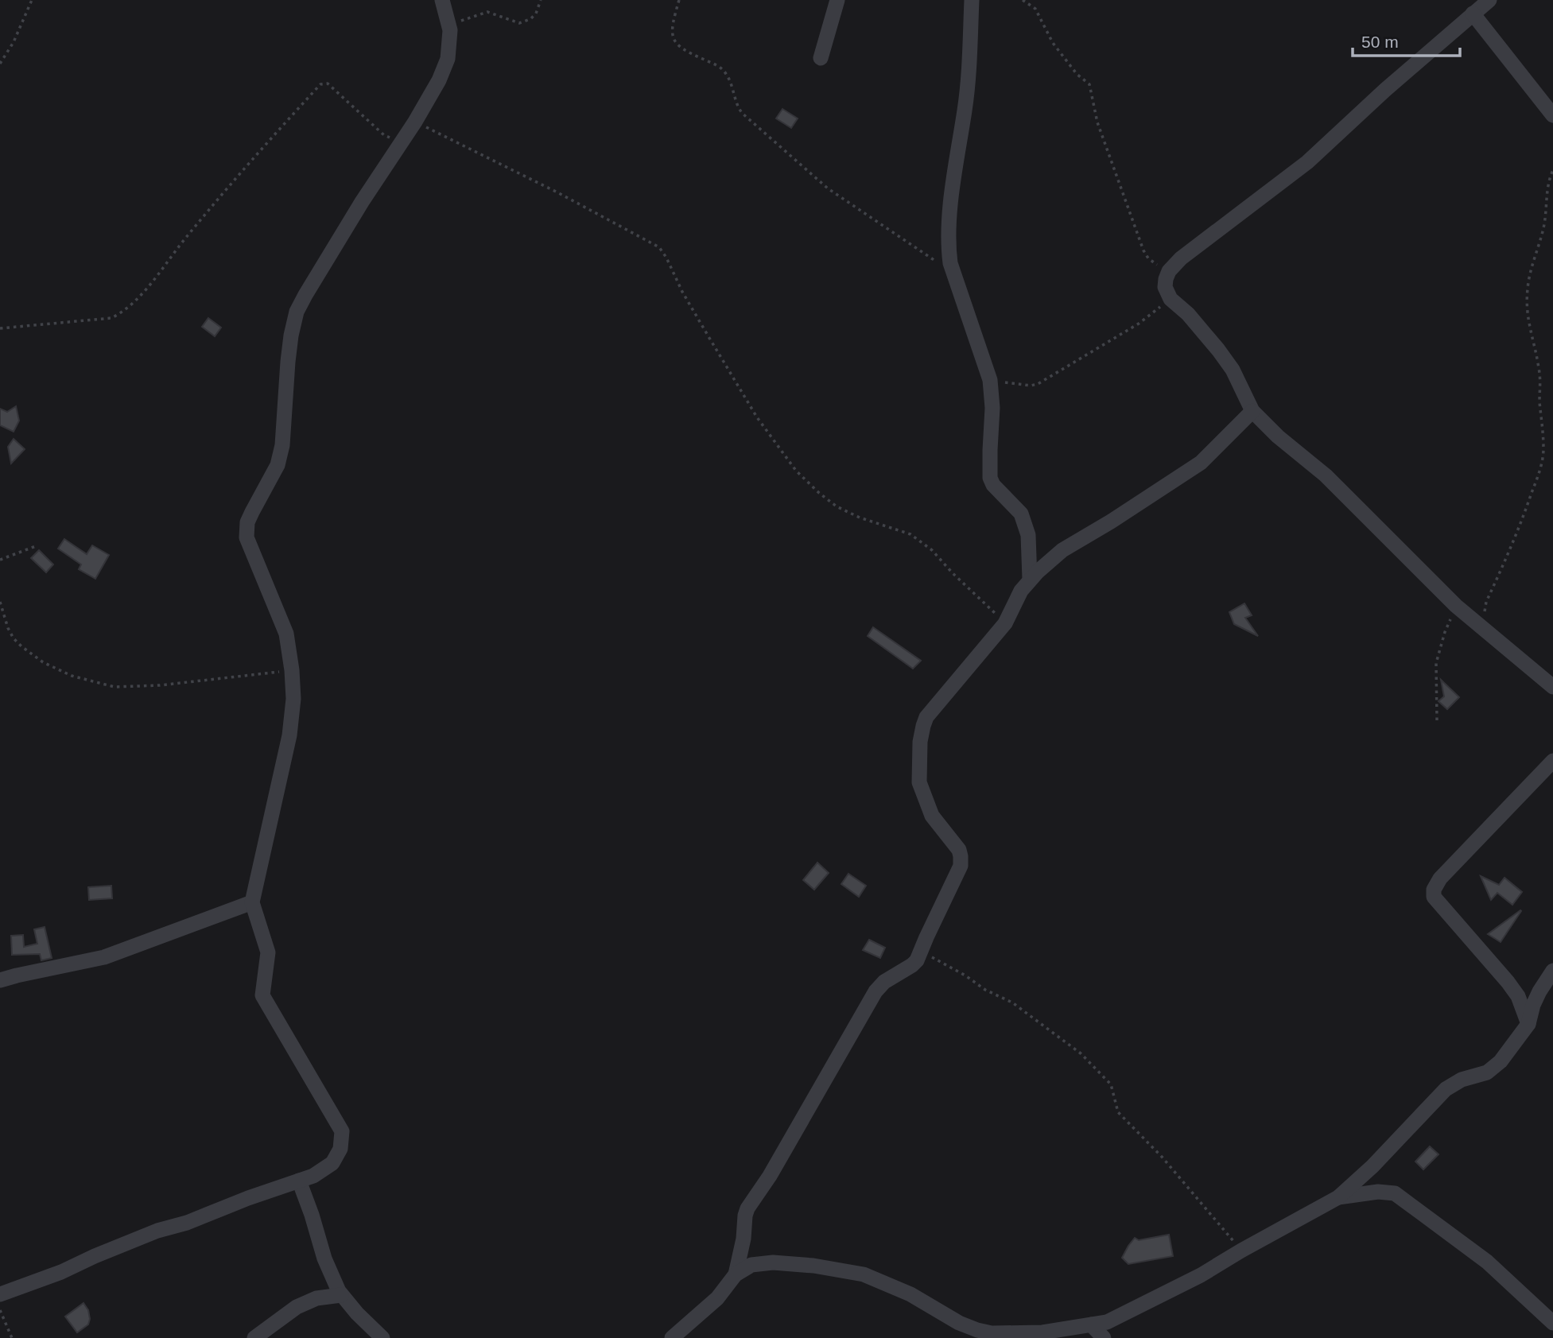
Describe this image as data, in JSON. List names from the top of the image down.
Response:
{
  "scale_bar": "50 m"
}
